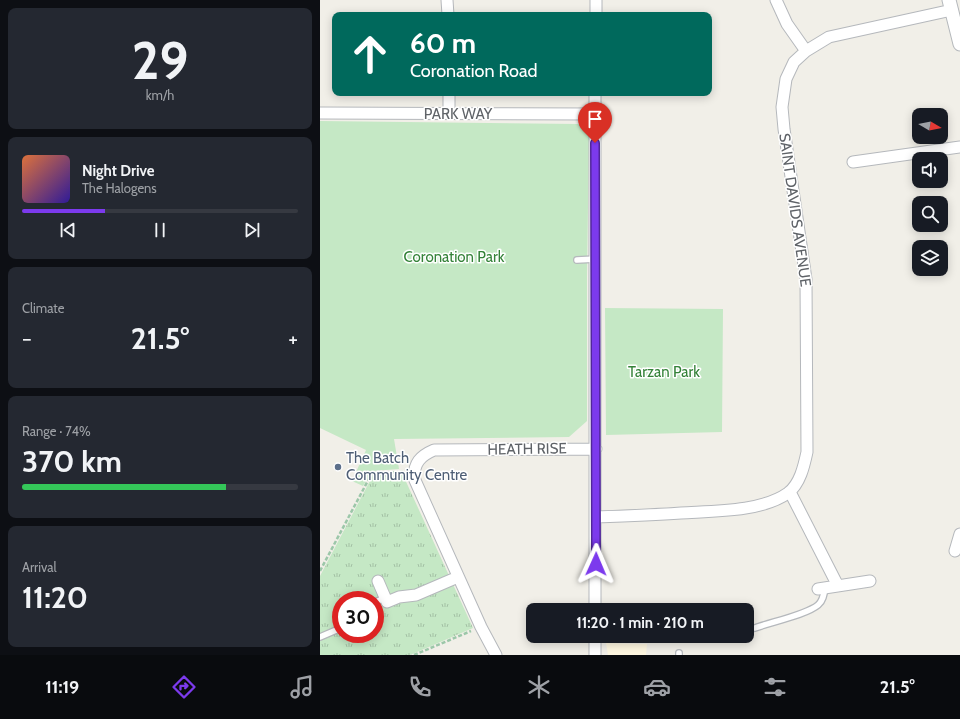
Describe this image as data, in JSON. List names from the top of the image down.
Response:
{
  "streets": {
    "street": ["PARK WAY", "SAINT DAVIDS AVENUE", "HEATH RISE"]
  },
  "parks": ["Coronation Park", "Tarzan Park"],
  "places": ["The Batch Community Centre"],
  "north": "right",
  "page": {
    "tile": [
      ["29", "km/h"],
      "Climate",
      ["Range · 74%", "370 km"],
      ["Arrival", "11:20"]
    ],
    "turn": ["60 m", "Coronation Road"],
    "song": ["Night Drive", "The Halogens"],
    "heat": ["−", "21.5°", "+"],
    "limit": "30",
    "trip": "11:20 · 1 min · 210 m",
    "tabs": ["11:19", "21.5°"]
  }
}
